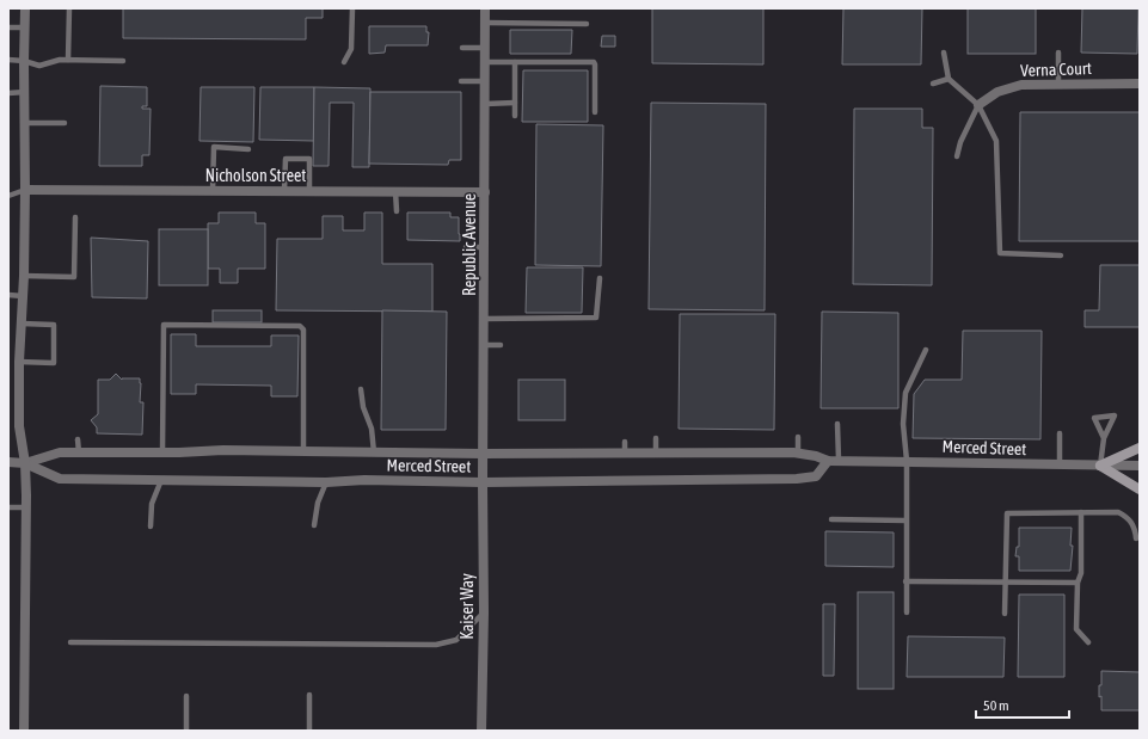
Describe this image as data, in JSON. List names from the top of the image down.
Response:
{
  "streets": {
    "street": [
      "Verna Court",
      "Nicholson Street",
      "Republic Avenue",
      "Merced Street",
      "Kaiser Way"
    ]
  },
  "crossings": [
    ["Nicholson Street", "Republic Avenue"],
    ["Republic Avenue", "Merced Street"],
    ["Republic Avenue", "Kaiser Way"],
    ["Merced Street", "Kaiser Way"]
  ],
  "scale_bar": "50 m"
}
